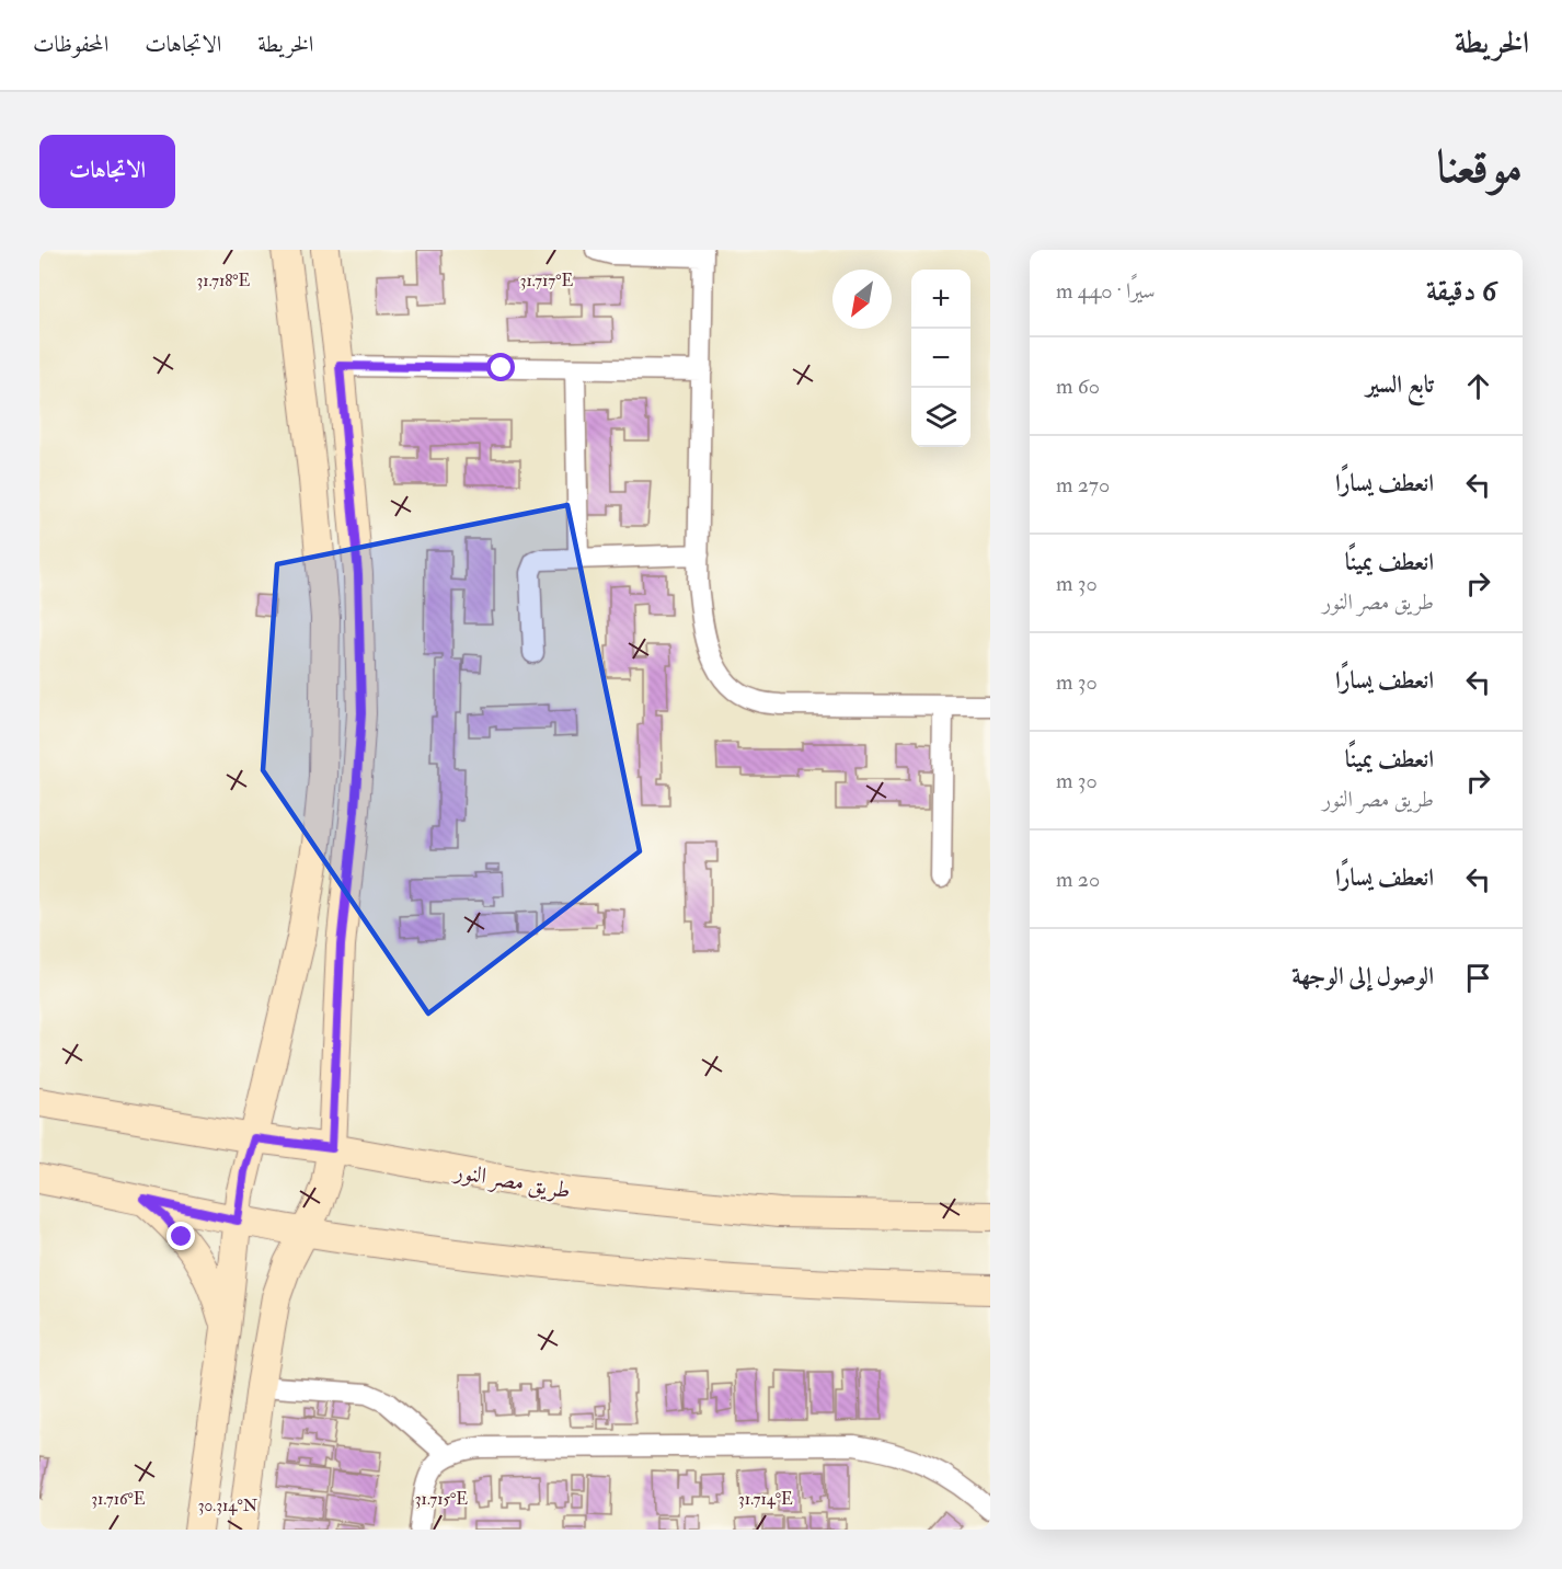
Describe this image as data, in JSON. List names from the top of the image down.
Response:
{
  "streets": {
    "street": ["طريق مصر النور"]
  },
  "north": "bottom left",
  "page": {
    "header": "الخريطة",
    "nav": ["الخريطة", "الاتجاهات", "المحفوظات"],
    "title": "موقعنا",
    "buttons": "الاتجاهات",
    "heading": ["6 دقيقة", "سيرًا · 440 m"],
    "map_buttons": ["+", "−"],
    "list": [
      ["تابع السير", "60 m"],
      ["انعطف يسارًا", "270 m"],
      ["انعطف يمينًا", "طريق مصر النور", "30 m"],
      ["انعطف يسارًا", "30 m"],
      ["انعطف يمينًا", "طريق مصر النور", "30 m"],
      ["انعطف يسارًا", "20 m"],
      "الوصول إلى الوجهة"
    ]
  },
  "coordinates": [
    "31.718°E",
    "31.717°E",
    "31.716°E",
    "31.715°E",
    "31.714°E",
    "30.314°N"
  ]
}
